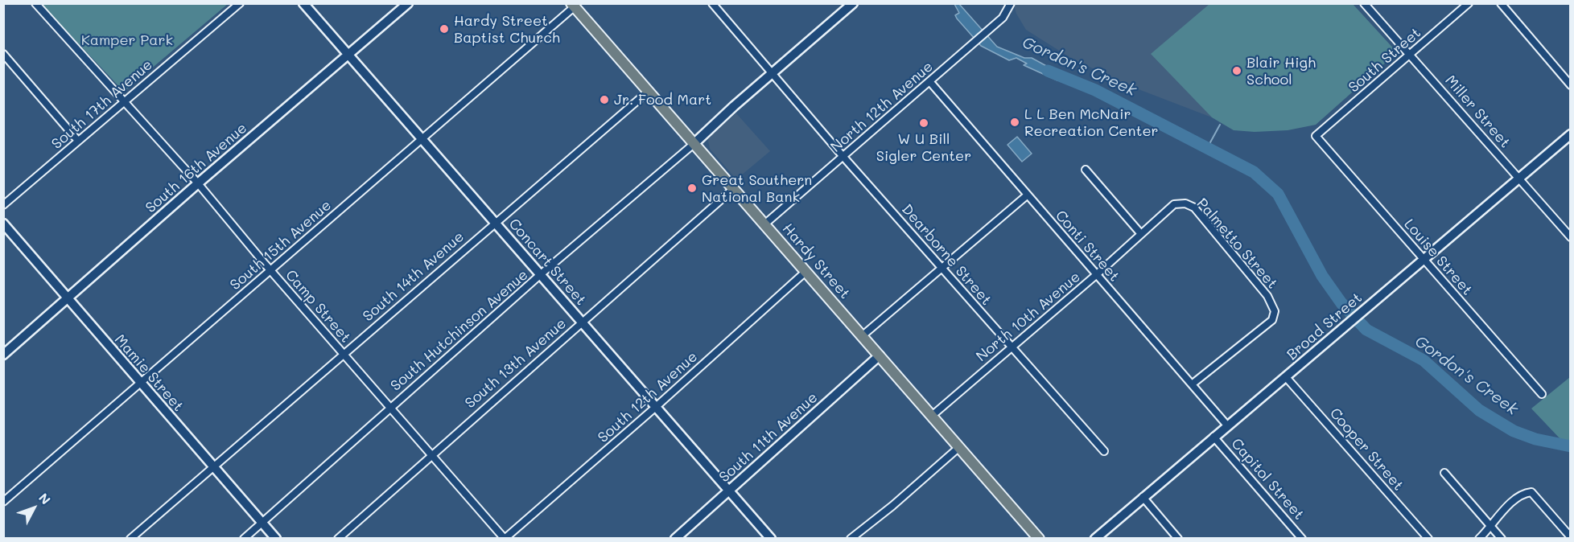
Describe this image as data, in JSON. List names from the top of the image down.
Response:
{
  "streets": {
    "main road": ["Hardy Street"],
    "street": [
      "South Street",
      "South 17th Avenue",
      "North 12th Avenue",
      "Miller Street",
      "South 16th Avenue",
      "Palmetto Street",
      "South 15th Avenue",
      "Conti Street",
      "Dearborne Street",
      "Louise Street",
      "Concart Street",
      "South 14th Avenue",
      "Camp Street",
      "North 10th Avenue",
      "Broad Street",
      "South Hutchinson Avenue",
      "South 13th Avenue",
      "Mamie Street",
      "South 12th Avenue",
      "South 11th Avenue",
      "Cooper Street",
      "Capitol Street"
    ]
  },
  "crossings": [
    ["South Street", "Miller Street"],
    ["South Street", "Louise Street"],
    ["South 17th Avenue", "Camp Street"],
    ["North 12th Avenue", "Conti Street"],
    ["North 12th Avenue", "Dearborne Street"],
    ["North 12th Avenue", "Hardy Street"],
    ["Miller Street", "Broad Street"],
    ["South 16th Avenue", "Concart Street"],
    ["South 16th Avenue", "Camp Street"],
    ["South 16th Avenue", "Mamie Street"],
    ["Palmetto Street", "Conti Street"],
    ["Palmetto Street", "North 10th Avenue"],
    ["South 15th Avenue", "Hardy Street"],
    ["South 15th Avenue", "Concart Street"],
    ["South 15th Avenue", "Camp Street"],
    ["South 15th Avenue", "Mamie Street"],
    ["Conti Street", "North 10th Avenue"],
    ["Conti Street", "Broad Street"],
    ["Dearborne Street", "North 10th Avenue"],
    ["Louise Street", "Broad Street"],
    ["Hardy Street", "South 14th Avenue"],
    ["Hardy Street", "North 10th Avenue"],
    ["Hardy Street", "South Hutchinson Avenue"],
    ["Hardy Street", "South 13th Avenue"],
    ["Hardy Street", "South 12th Avenue"],
    ["Hardy Street", "South 11th Avenue"],
    ["Concart Street", "South 14th Avenue"],
    ["Concart Street", "South Hutchinson Avenue"],
    ["Concart Street", "South 13th Avenue"],
    ["Concart Street", "South 12th Avenue"],
    ["Concart Street", "South 11th Avenue"],
    ["South 14th Avenue", "Camp Street"],
    ["South 14th Avenue", "Mamie Street"],
    ["Camp Street", "South Hutchinson Avenue"],
    ["Camp Street", "South 13th Avenue"],
    ["Camp Street", "South 12th Avenue"],
    ["Broad Street", "Cooper Street"],
    ["Broad Street", "Capitol Street"],
    ["South Hutchinson Avenue", "Mamie Street"]
  ],
  "water": ["Gordon's Creek"],
  "parks": ["Kamper Park"],
  "places": [
    "Hardy Street Baptist Church",
    "Blair High School",
    "Jr. Food Mart",
    "L L Ben McNair Recreation Center",
    "W U Bill Sigler Center",
    "Great Southern National Bank"
  ],
  "north": "top right"
}
